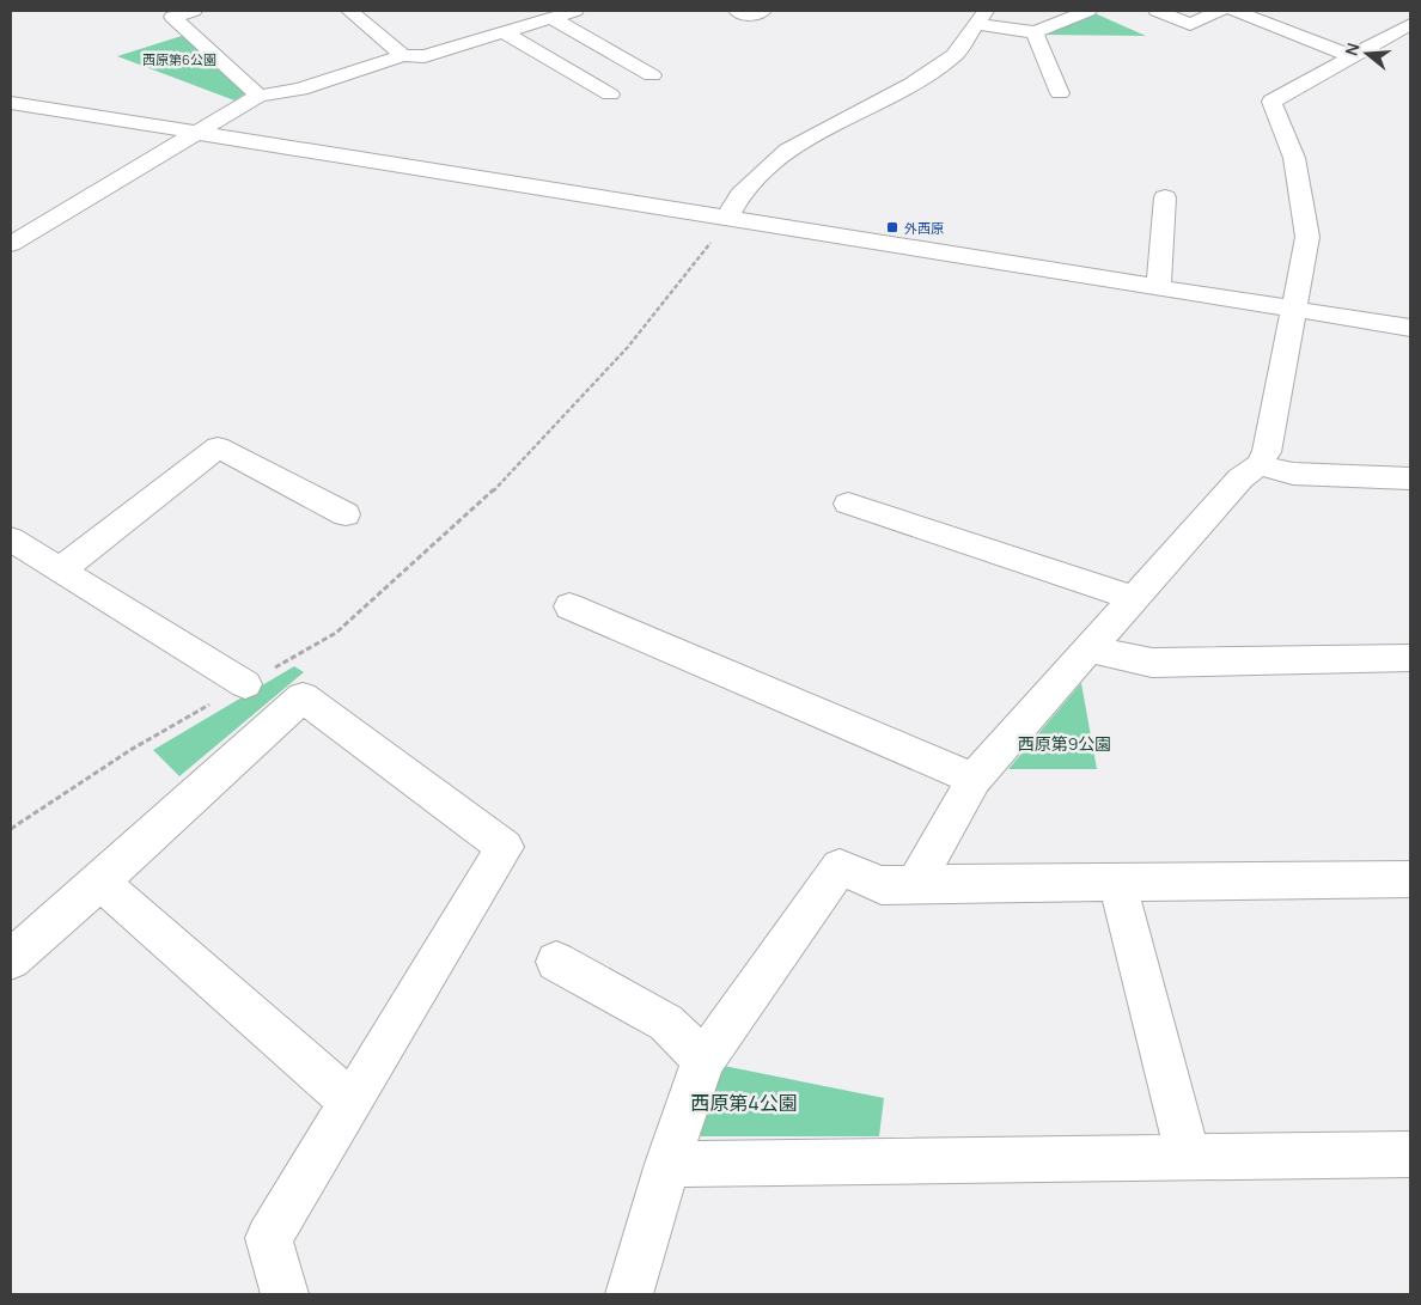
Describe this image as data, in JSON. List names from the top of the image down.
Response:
{
  "parks": ["西原第6公園", "西原第9公園", "西原第4公園"],
  "places": {
    "transit": ["外西原"]
  },
  "north": "left"
}
